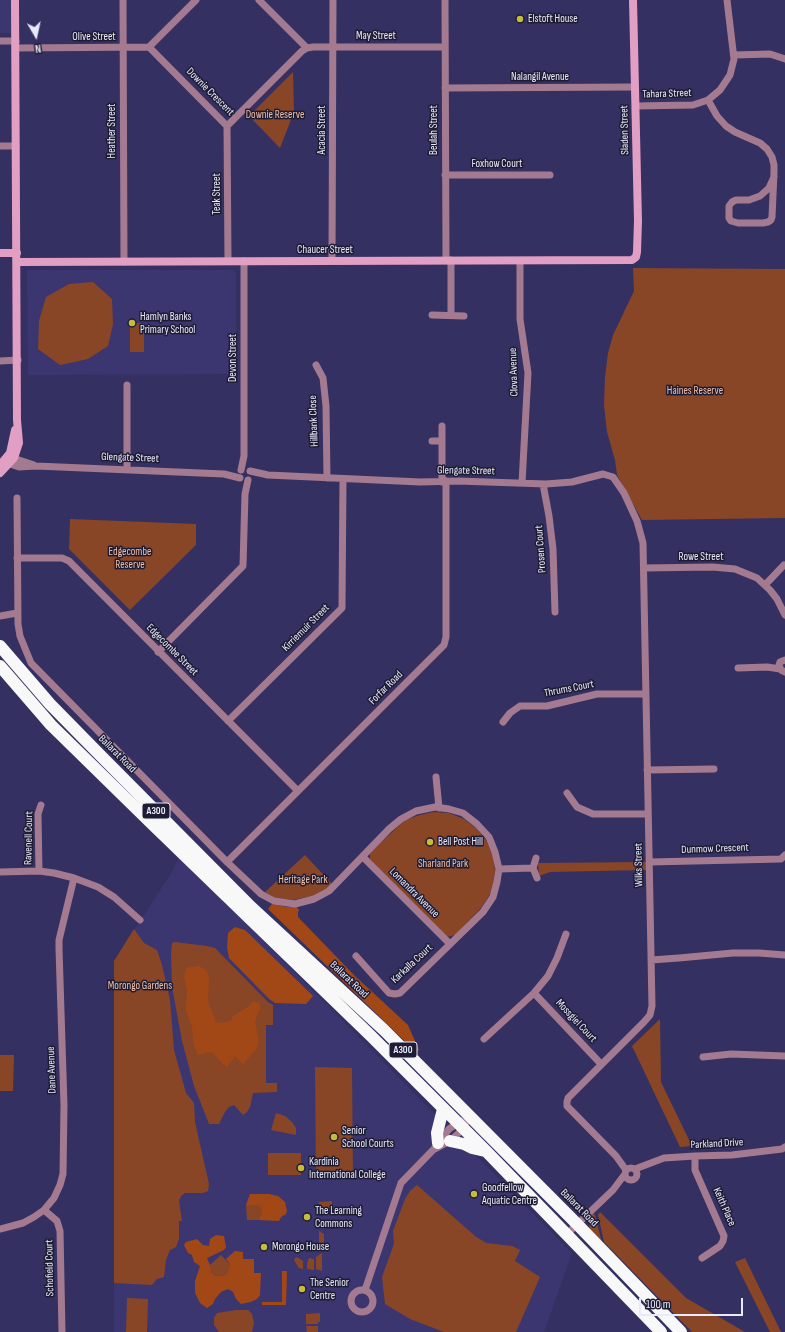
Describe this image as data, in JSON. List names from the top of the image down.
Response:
{
  "streets": {
    "highway": ["Ballarat Road", "A300"],
    "street": [
      "May Street",
      "Olive Street",
      "Nalangil Avenue",
      "Downie Crescent",
      "Tahara Street",
      "Acacia Street",
      "Beulah Street",
      "Sladen Street",
      "Heather Street",
      "Foxhow Court",
      "Teak Street",
      "Chaucer Street",
      "Devon Street",
      "Clova Avenue",
      "Hillbank Close",
      "Glengate Street",
      "Prosen Court",
      "Rowe Street",
      "Kirriemuir Street",
      "Edgecombe Street",
      "Forfar Road",
      "Thrums Court",
      "Ravenell Court",
      "Dunmow Crescent",
      "Wilks Street",
      "Lomandra Avenue",
      "Karkalla Court",
      "Mossgiel Court",
      "Dane Avenue",
      "Parkland Drive",
      "Keith Place",
      "Schofield Court"
    ]
  },
  "crossings": [
    ["May Street", "Downie Crescent"],
    ["May Street", "Acacia Street"],
    ["May Street", "Beulah Street"],
    ["Olive Street", "Downie Crescent"],
    ["Olive Street", "Heather Street"],
    ["Nalangil Avenue", "Beulah Street"],
    ["Nalangil Avenue", "Sladen Street"],
    ["Downie Crescent", "Teak Street"],
    ["Tahara Street", "Sladen Street"],
    ["Acacia Street", "Chaucer Street"],
    ["Beulah Street", "Foxhow Court"],
    ["Beulah Street", "Chaucer Street"],
    ["Sladen Street", "Chaucer Street"],
    ["Heather Street", "Chaucer Street"],
    ["Teak Street", "Chaucer Street"],
    ["Chaucer Street", "Devon Street"],
    ["Chaucer Street", "Clova Avenue"],
    ["Devon Street", "Glengate Street"],
    ["Devon Street", "Edgecombe Street"],
    ["Clova Avenue", "Glengate Street"],
    ["Hillbank Close", "Glengate Street"],
    ["Glengate Street", "Prosen Court"],
    ["Glengate Street", "Kirriemuir Street"],
    ["Glengate Street", "Forfar Road"],
    ["Glengate Street", "Wilks Street"],
    ["Rowe Street", "Wilks Street"],
    ["Kirriemuir Street", "Edgecombe Street"],
    ["Edgecombe Street", "Forfar Road"],
    ["Edgecombe Street", "Ballarat Road"],
    ["Forfar Road", "Ballarat Road"],
    ["Thrums Court", "Wilks Street"],
    ["Ballarat Road", "Lomandra Avenue"],
    ["Ballarat Road", "Karkalla Court"],
    ["Dunmow Crescent", "Wilks Street"],
    ["Wilks Street", "Mossgiel Court"],
    ["Wilks Street", "Parkland Drive"],
    ["Lomandra Avenue", "Karkalla Court"],
    ["Dane Avenue", "Schofield Court"],
    ["Parkland Drive", "Keith Place"]
  ],
  "parks": [
    "Downie Reserve",
    "Haines Reserve",
    "Edgecombe Reserve",
    "Sharland Park",
    "Heritage Park",
    "Morongo Gardens"
  ],
  "places": [
    "Elstoft House",
    "Hamlyn Banks Primary School",
    "Bell Post Hill",
    "Senior School Courts",
    "Kardinia International College",
    "Goodfellow Aquatic Centre",
    "The Learning Commons",
    "Morongo House",
    "The Senior Centre"
  ],
  "scale_bar": "100 m",
  "north": "bottom"
}
